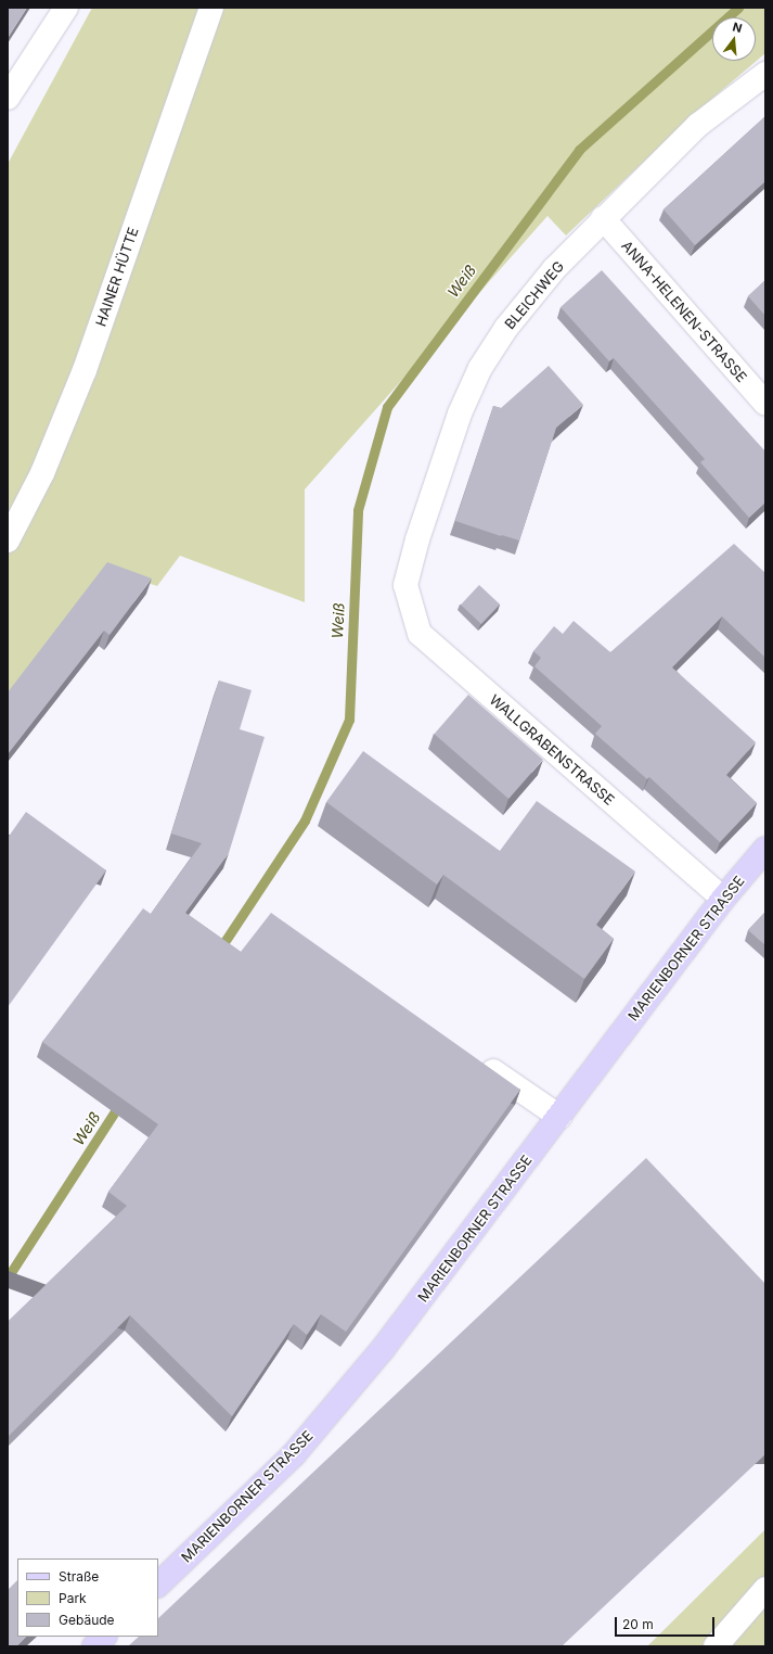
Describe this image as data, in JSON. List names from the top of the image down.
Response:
{
  "streets": {
    "main road": ["MARIENBORNER STRASSE"],
    "street": [
      "HAINER HÜTTE",
      "BLEICHWEG",
      "ANNA-HELENEN-STRASSE",
      "WALLGRABENSTRASSE"
    ]
  },
  "crossings": [
    ["BLEICHWEG", "ANNA-HELENEN-STRASSE"],
    ["BLEICHWEG", "WALLGRABENSTRASSE"],
    ["WALLGRABENSTRASSE", "MARIENBORNER STRASSE"]
  ],
  "water": ["Weiß"],
  "legend": ["Straße", "Park", "Gebäude"],
  "scale_bar": "20 m",
  "north": "top"
}
